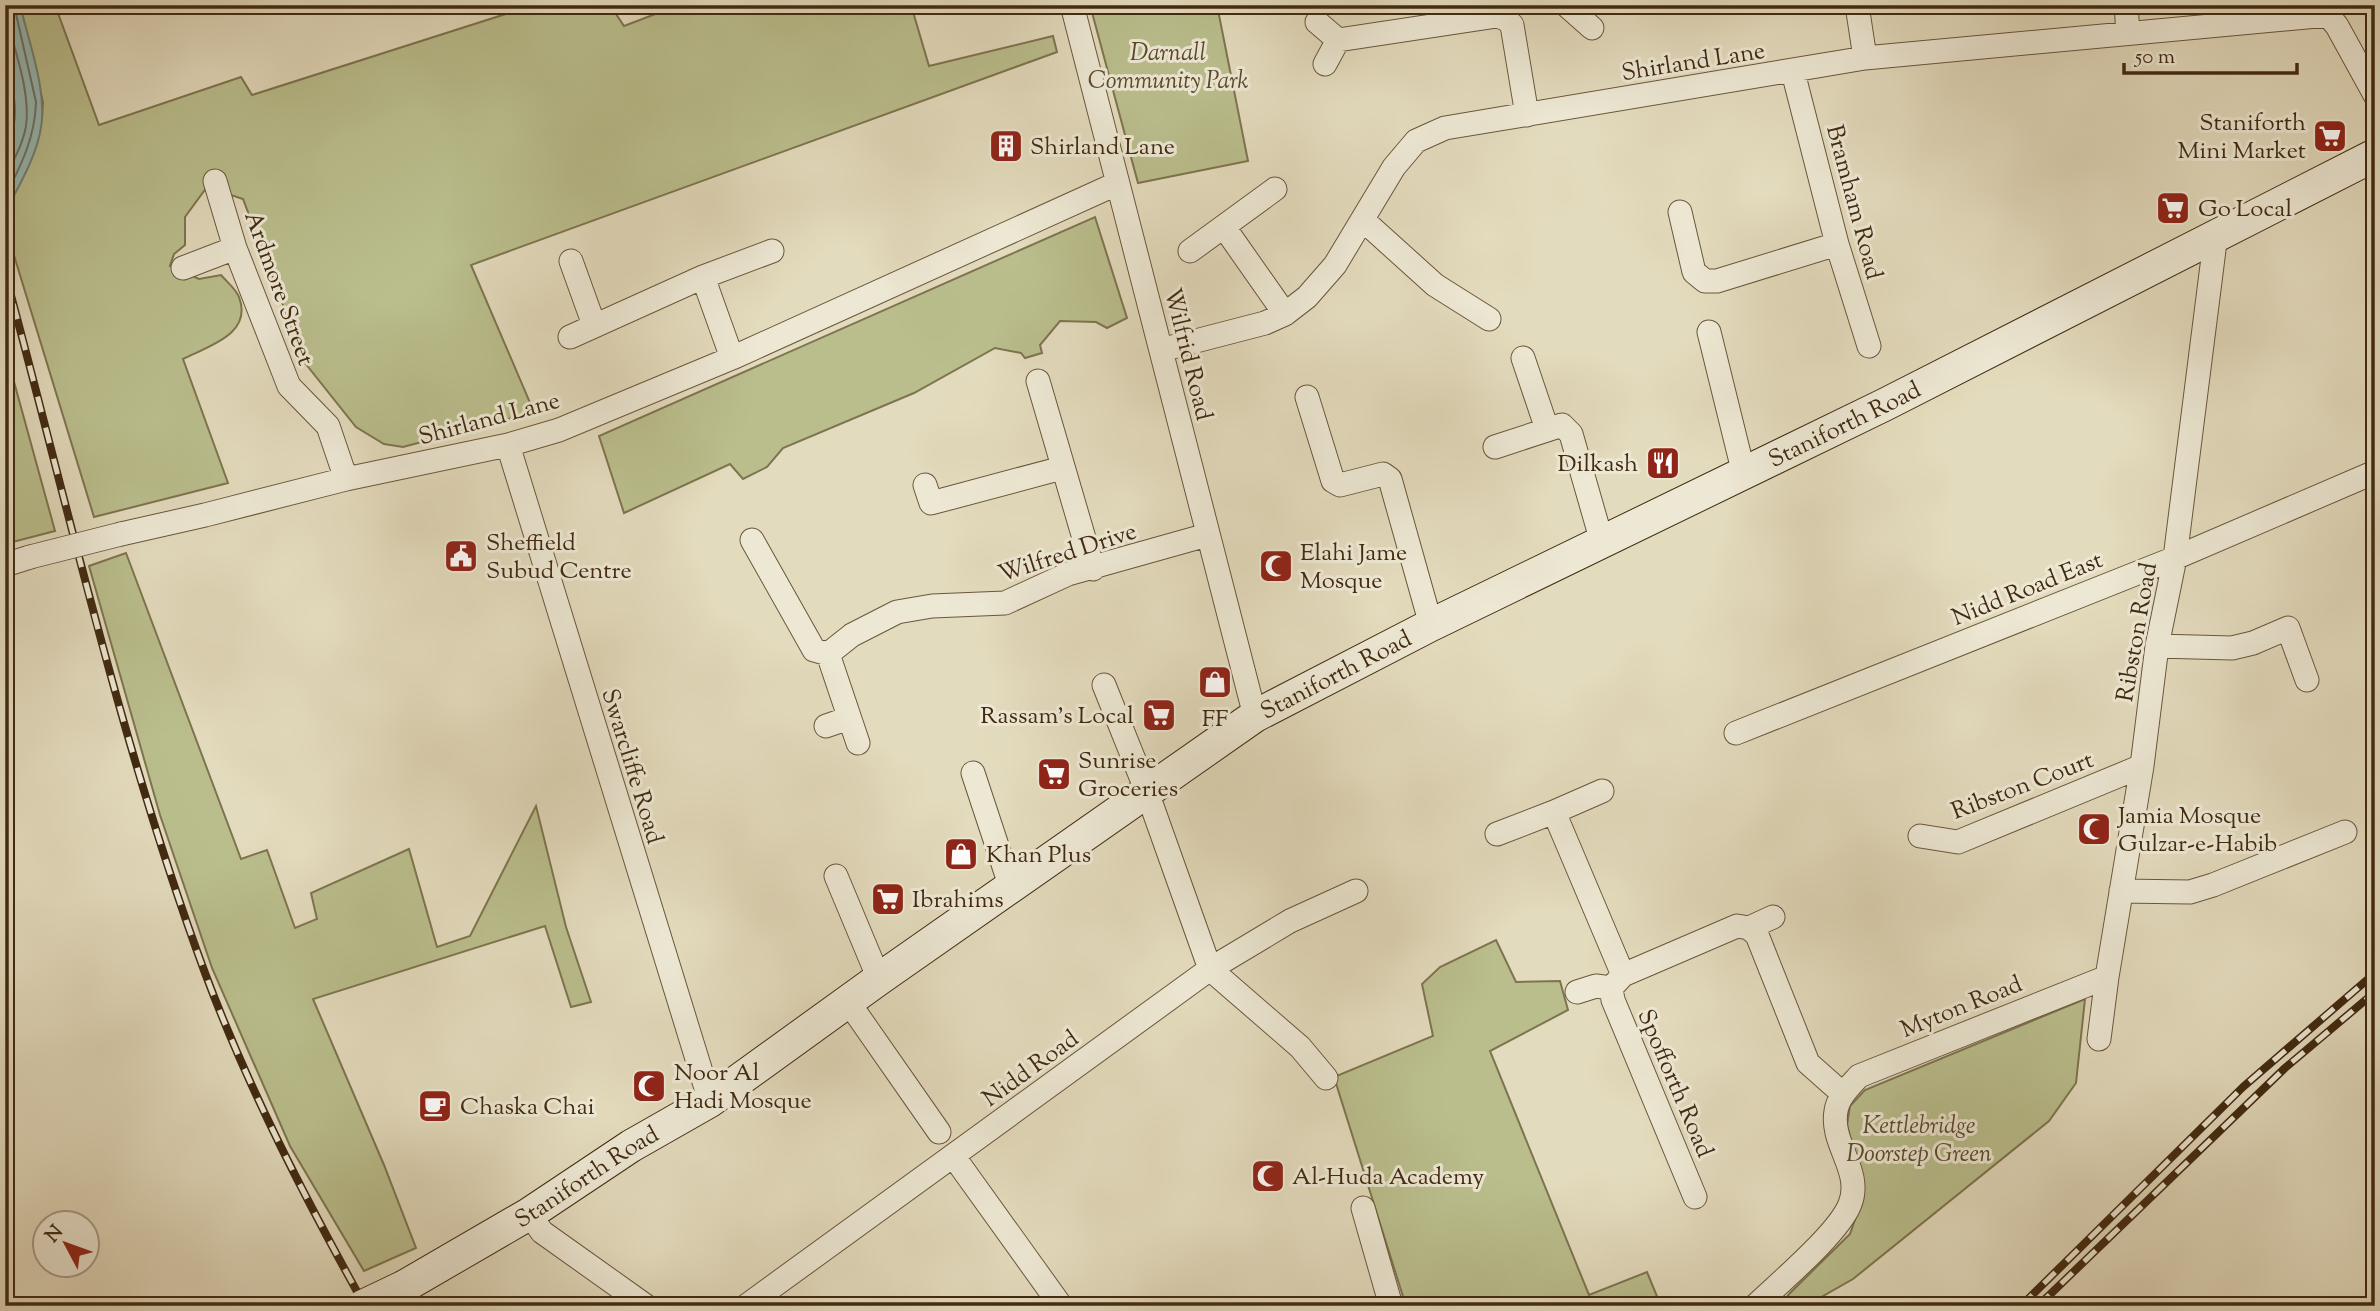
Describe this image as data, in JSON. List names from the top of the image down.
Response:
{
  "streets": {
    "main road": ["Staniforth Road"],
    "street": [
      "Shirland Lane",
      "Bramham Road",
      "Ardmore Street",
      "Wilfrid Road",
      "Wilfred Drive",
      "Nidd Road East",
      "Ribston Road",
      "Swarcliffe Road",
      "Ribston Court",
      "Myton Road",
      "Nidd Road",
      "Spofforth Road"
    ]
  },
  "crossings": [
    ["Shirland Lane", "Bramham Road"],
    ["Shirland Lane", "Ardmore Street"],
    ["Shirland Lane", "Wilfrid Road"],
    ["Shirland Lane", "Swarcliffe Road"],
    ["Wilfrid Road", "Staniforth Road"],
    ["Wilfrid Road", "Wilfred Drive"],
    ["Staniforth Road", "Ribston Road"],
    ["Staniforth Road", "Swarcliffe Road"],
    ["Nidd Road East", "Ribston Road"],
    ["Ribston Road", "Ribston Court"],
    ["Ribston Road", "Myton Road"]
  ],
  "parks": ["Darnall Community Park", "Kettlebridge Doorstep Green"],
  "places": {
    "supermarket": [
      "Staniforth Mini Market",
      "Go Local",
      "Rassam's Local",
      "Sunrise Groceries",
      "Ibrahims"
    ],
    "building": ["Shirland Lane"],
    "restaurant": ["Dilkash"],
    "public building": ["Sheffield Subud Centre"],
    "mosque": [
      "Elahi Jame Mosque",
      "Jamia Mosque Gulzar-e-Habib",
      "Noor Al Hadi Mosque",
      "Al-Huda Academy"
    ],
    "shop": ["FF", "Khan Plus"],
    "cafe": ["Chaska Chai"]
  },
  "scale_bar": "50 m",
  "north": "top left"
}
